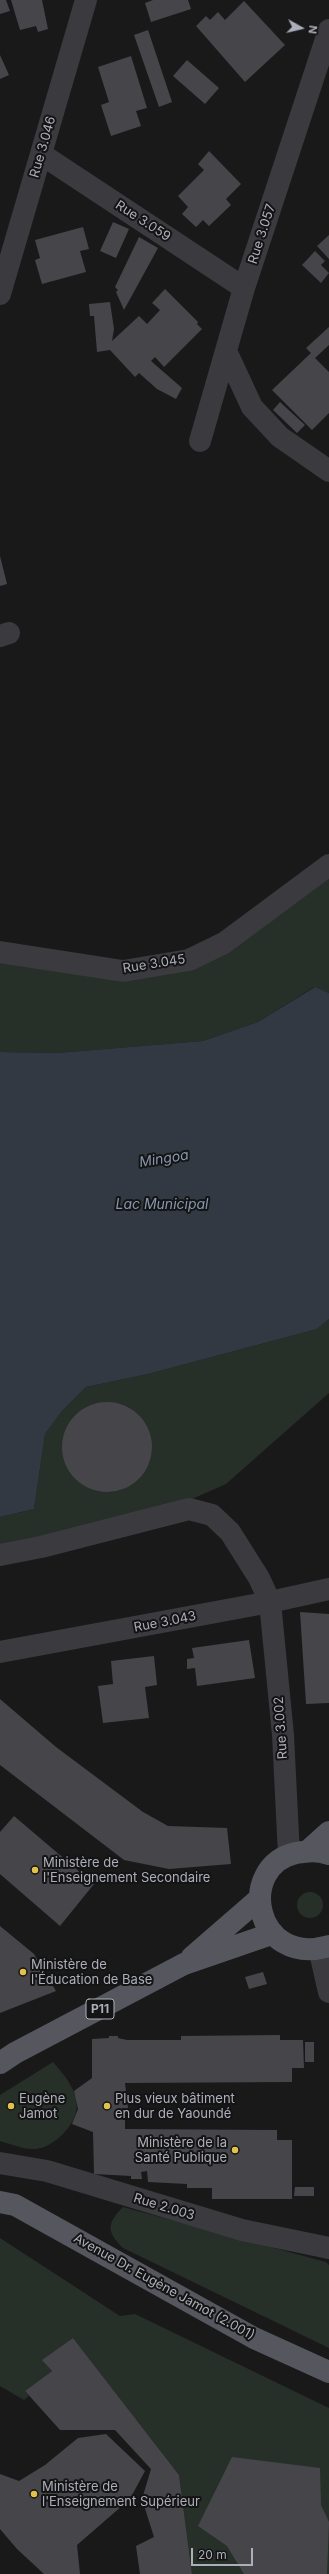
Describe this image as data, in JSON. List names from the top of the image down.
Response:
{
  "streets": {
    "main road": ["P11", "Avenue Dr. Eugène Jamot (2.001)"],
    "street": [
      "Rue 3.046",
      "Rue 3.059",
      "Rue 3.057",
      "Rue 3.045",
      "Rue 3.043",
      "Rue 3.002",
      "Rue 2.003"
    ]
  },
  "crossings": [
    ["Rue 3.046", "Rue 3.059"],
    ["Rue 3.059", "Rue 3.057"],
    ["Rue 3.043", "Rue 3.002"]
  ],
  "water": ["Mingoa", "Lac Municipal"],
  "places": [
    "Ministère de l'Enseignement Secondaire",
    "Ministère de l'Éducation de Base",
    "Eugène Jamot",
    "Plus vieux bâtiment en dur de Yaoundé",
    "Ministère de la Santé Publique",
    "Ministère de l'Enseignement Supérieur"
  ],
  "scale_bar": "20 m",
  "north": "right"
}
